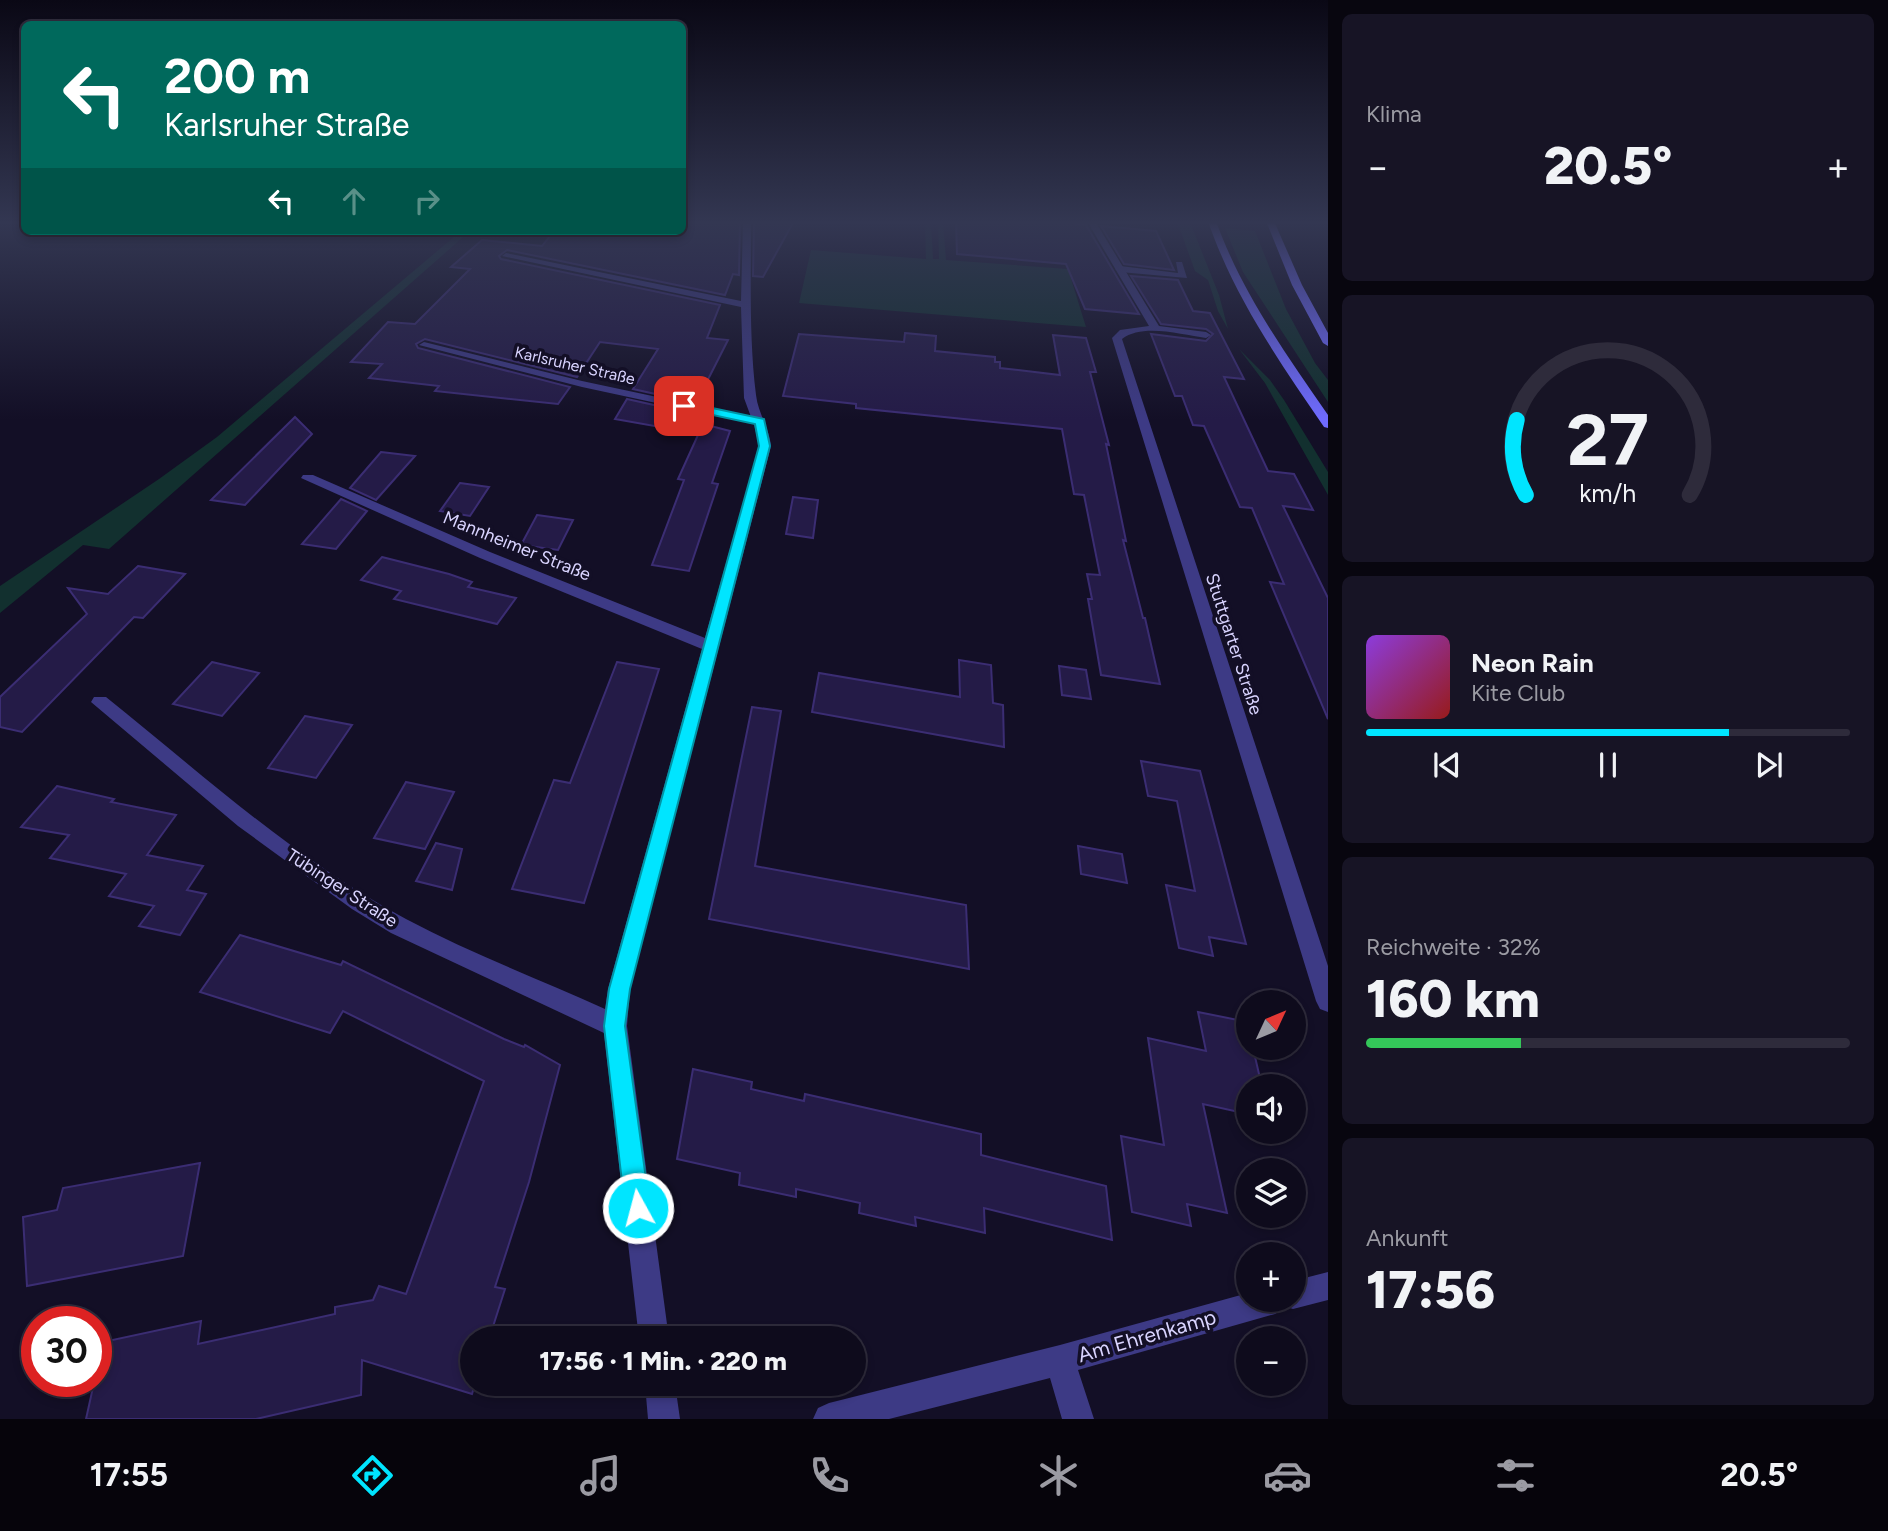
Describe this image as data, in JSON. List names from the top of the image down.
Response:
{
  "streets": {
    "street": [
      "Karlsruher Straße",
      "Mannheimer Straße",
      "Stuttgarter Straße",
      "Tübinger Straße",
      "Am Ehrenkamp"
    ]
  },
  "north": "top right",
  "page": {
    "tile": [
      "Klima",
      ["Reichweite · 32%", "160 km"],
      ["Ankunft", "17:56"]
    ],
    "turn": ["200 m", "Karlsruher Straße"],
    "heat": ["−", "20.5°", "+"],
    "song": ["Neon Rain", "Kite Club"],
    "map_buttons": ["+", "−"],
    "limit": "30",
    "trip": "17:56 · 1 Min. · 220 m",
    "tabs": ["17:55", "20.5°"],
    "gauge": ["27", "km/h"]
  }
}
